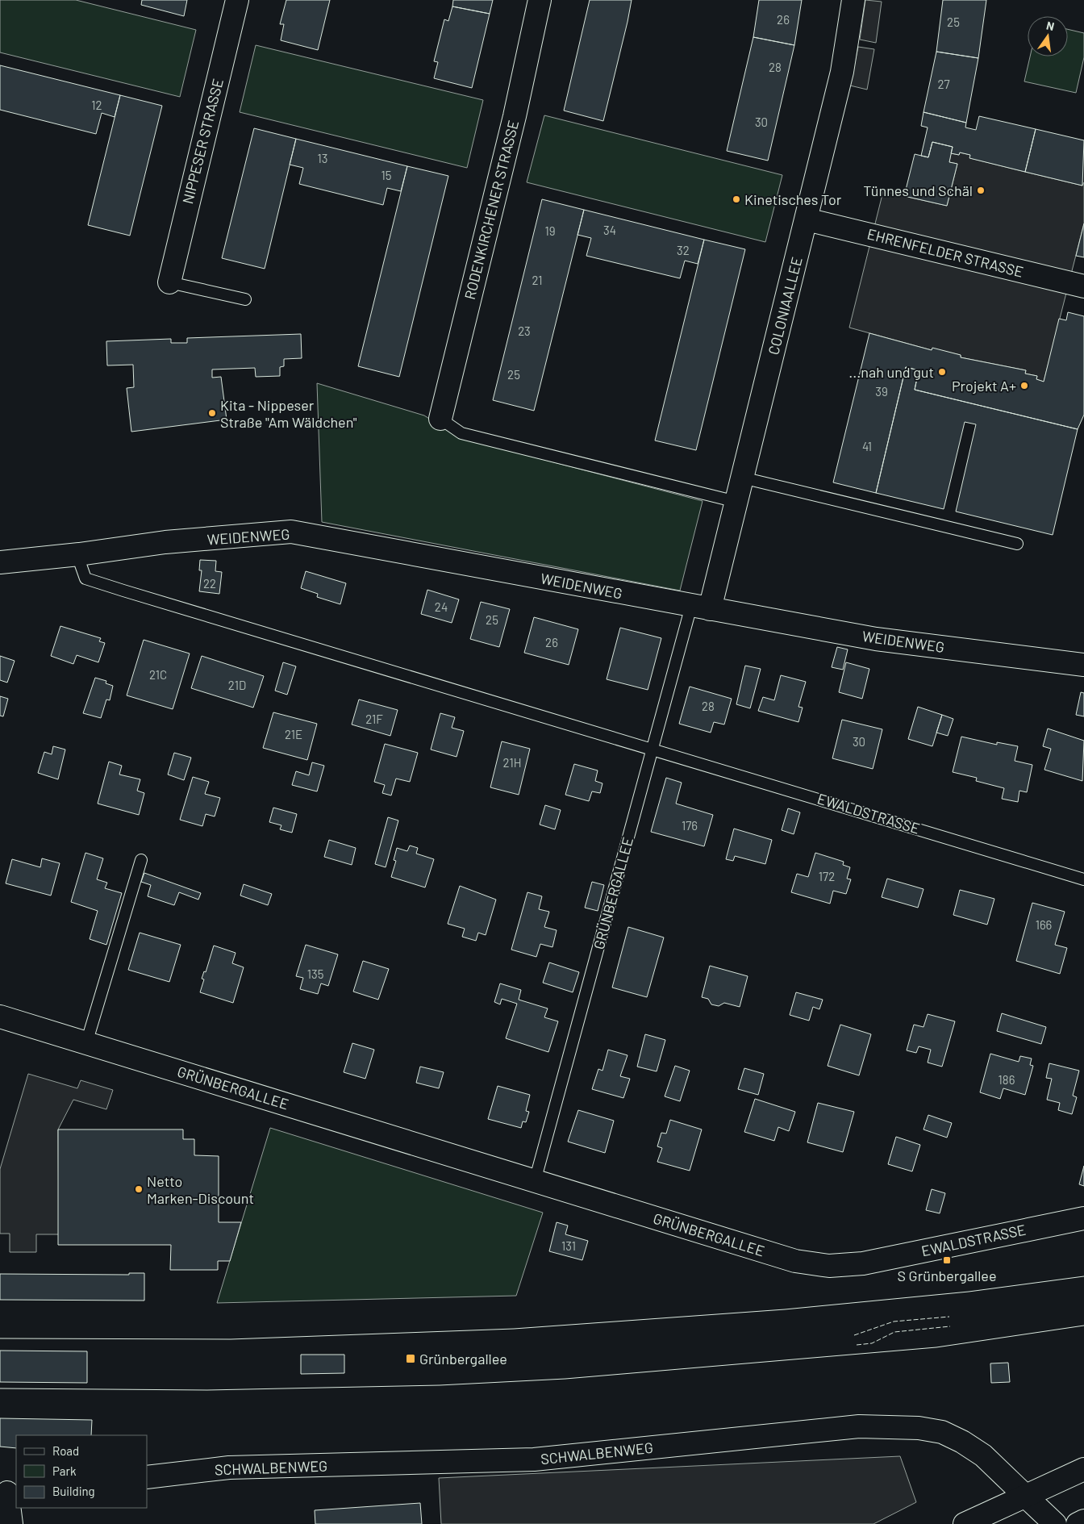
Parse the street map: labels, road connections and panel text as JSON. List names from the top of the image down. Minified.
{"streets":{"street":["NIPPESER STRASSE","RODENKIRCHENER STRASSE","EHRENFELDER STRASSE","COLONIAALLEE","WEIDENWEG","EWALDSTRASSE","GRÜNBERGALLEE","SCHWALBENWEG"]},"crossings":[["EHRENFELDER STRASSE","COLONIAALLEE"],["COLONIAALLEE","WEIDENWEG"],["COLONIAALLEE","GRÜNBERGALLEE"],["WEIDENWEG","GRÜNBERGALLEE"],["EWALDSTRASSE","GRÜNBERGALLEE"]],"places":{"other":["Tünnes und Schäl","Kinetisches Tor","...nah und gut","Projekt A+","Kita - Nippeser Straße \"Am Wäldchen\"","Netto Marken-Discount"],"transit":["S Grünbergallee","Grünbergallee"]},"house_numbers":["26","25","28","27","12","30","13","15","34","19","32","21","23","25","39","41","22","24","25","26","21C","21D","28","21F","21E","30","21H","176","172","166","135","186","131"],"legend":["Road","Park","Building"],"north":"top"}
